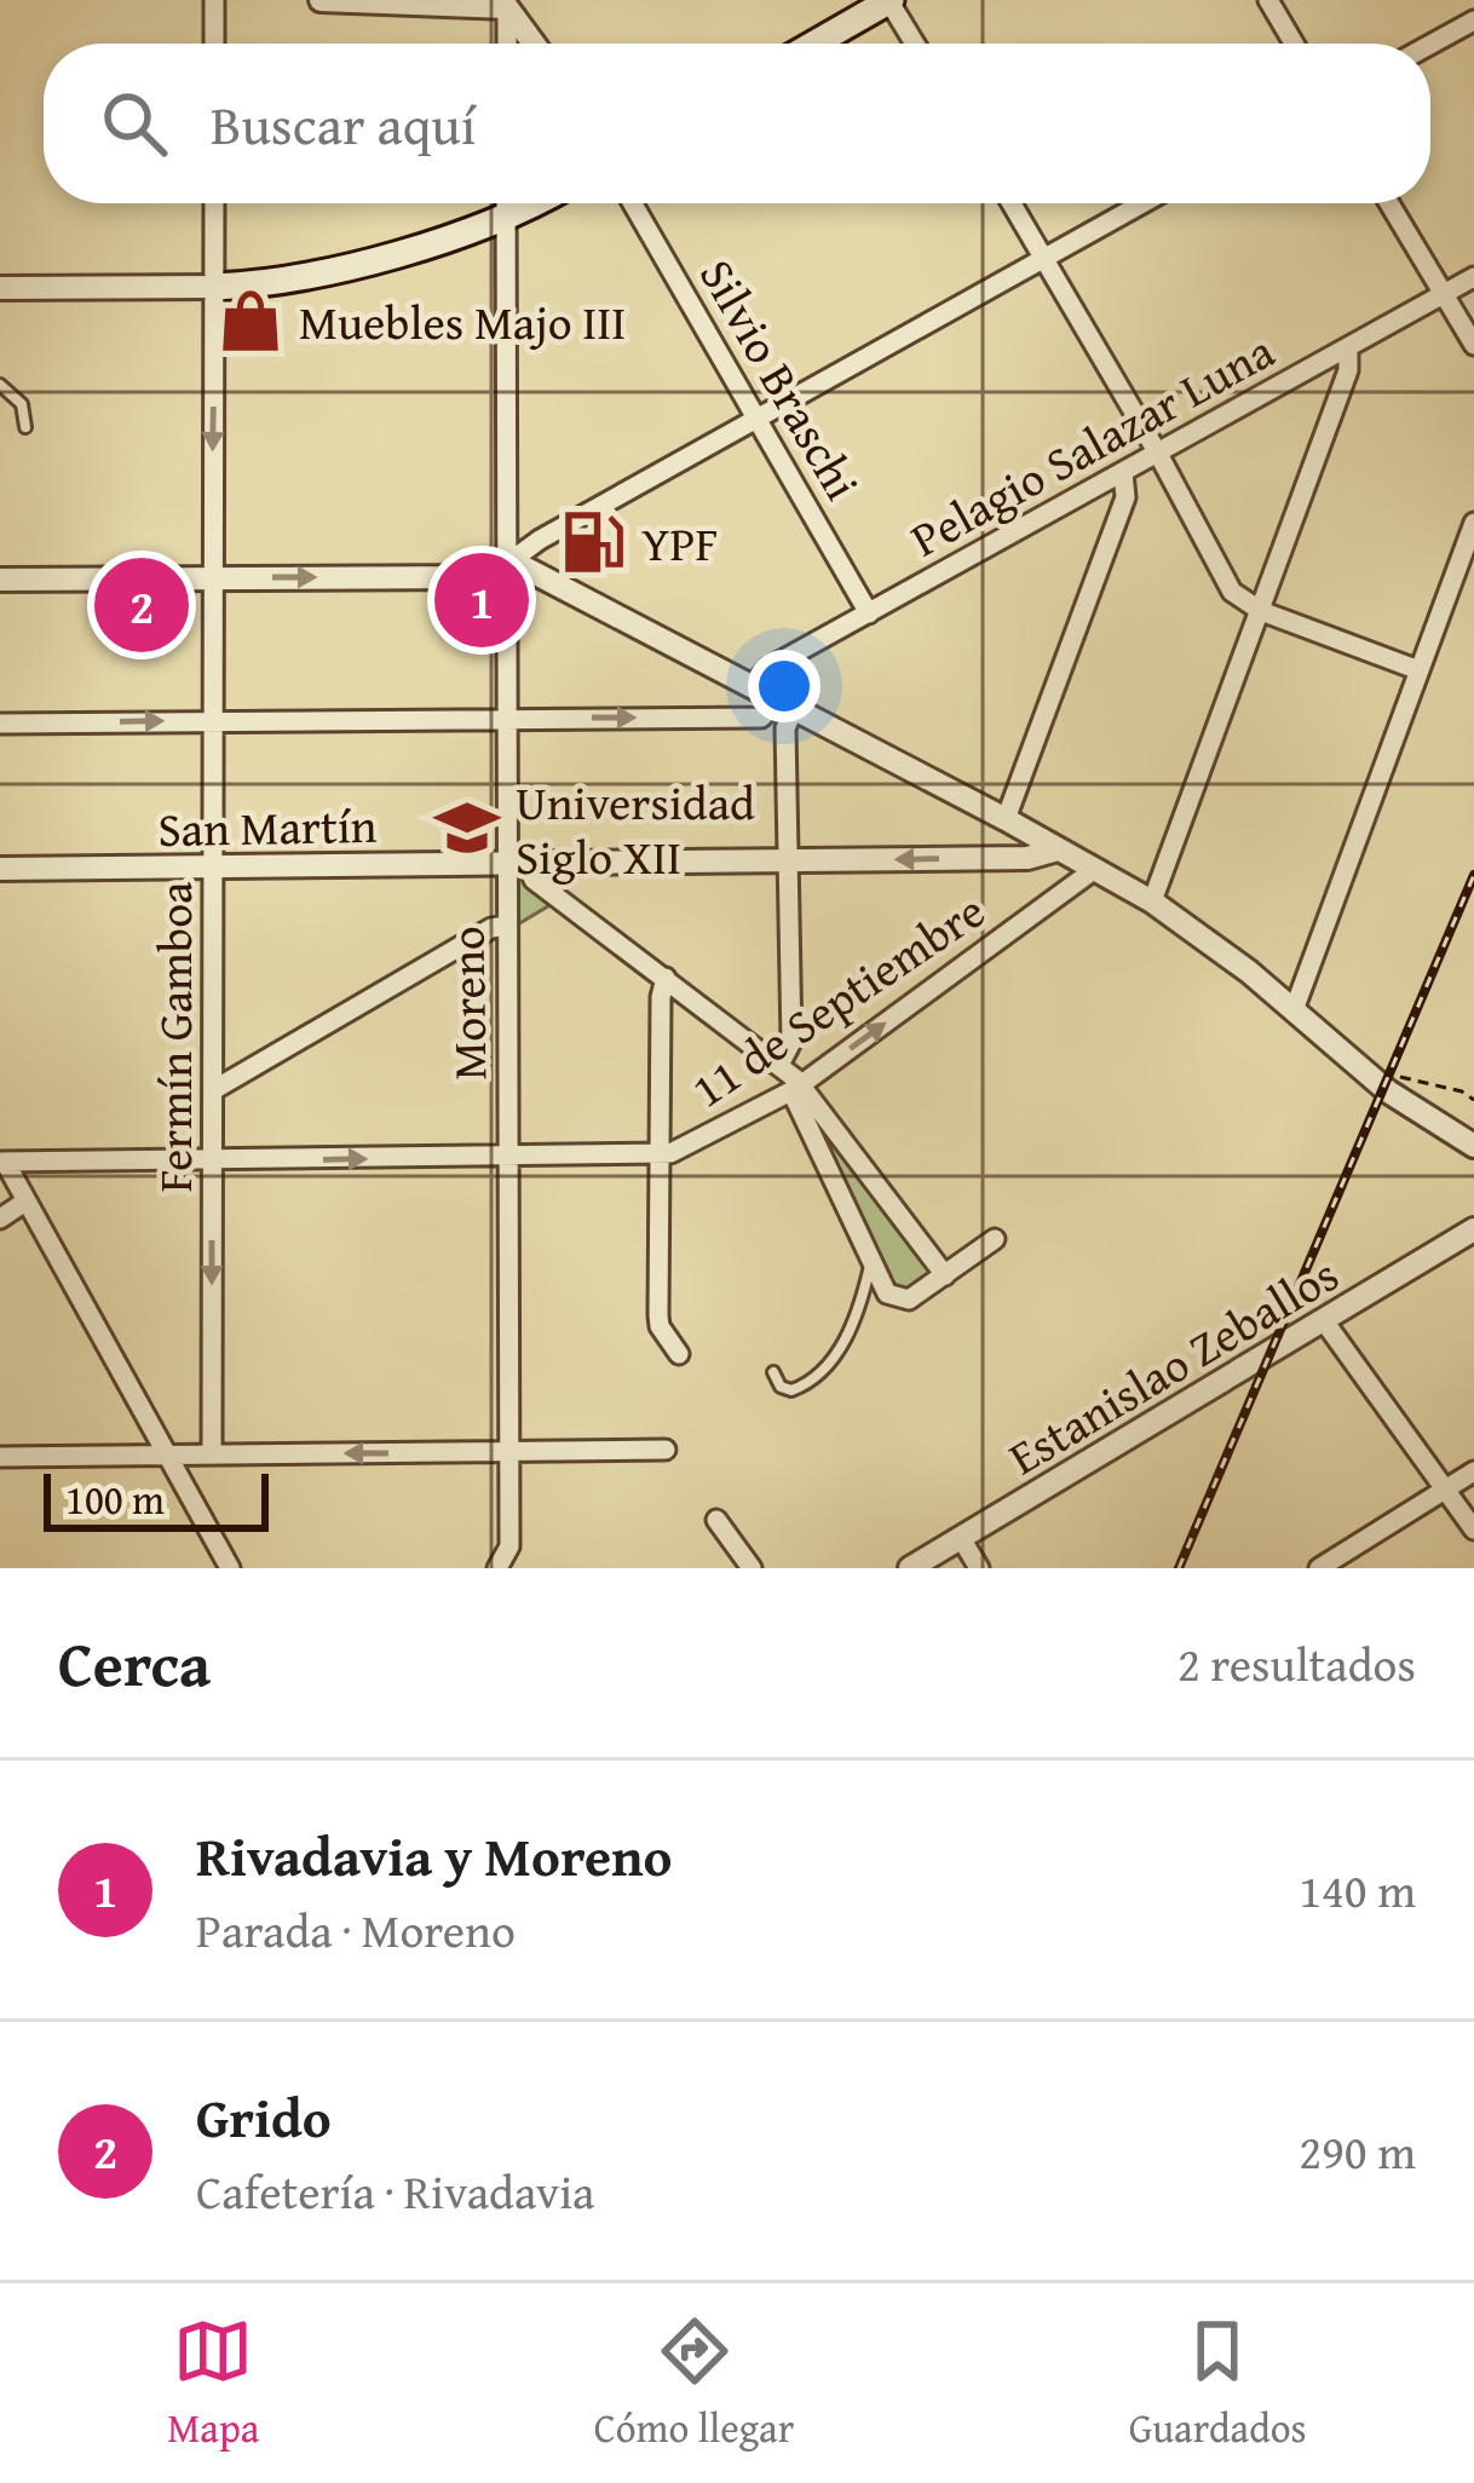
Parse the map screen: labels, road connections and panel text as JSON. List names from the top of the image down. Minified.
{"streets":{"street":["Silvio Braschi","Pelagio Salazar Luna","San Martín","11 de Septiembre","Moreno","Fermín Gamboa","Estanislao Zeballos"]},"crossings":[["Silvio Braschi","Pelagio Salazar Luna"],["San Martín","Moreno"],["San Martín","Fermín Gamboa"],["11 de Septiembre","Moreno"],["11 de Septiembre","Fermín Gamboa"]],"one_way":["11 de Septiembre","Fermín Gamboa"],"places":{"shop":["Muebles Majo III"],"fuel station":["YPF"],"school or university":["Universidad Siglo XII"]},"scale_bar":"100 m","page":{"search":"Buscar aquí","pins":["1","2"],"scale":"100 m","heading":["Cerca","2 resultados"],"list":[{"mark":"1","name":"Rivadavia y Moreno","note":"Parada · Moreno","value":"140 m"},{"mark":"2","name":"Grido","note":"Cafetería · Rivadavia","value":"290 m"}],"nav":["Mapa","Cómo llegar","Guardados"]}}
